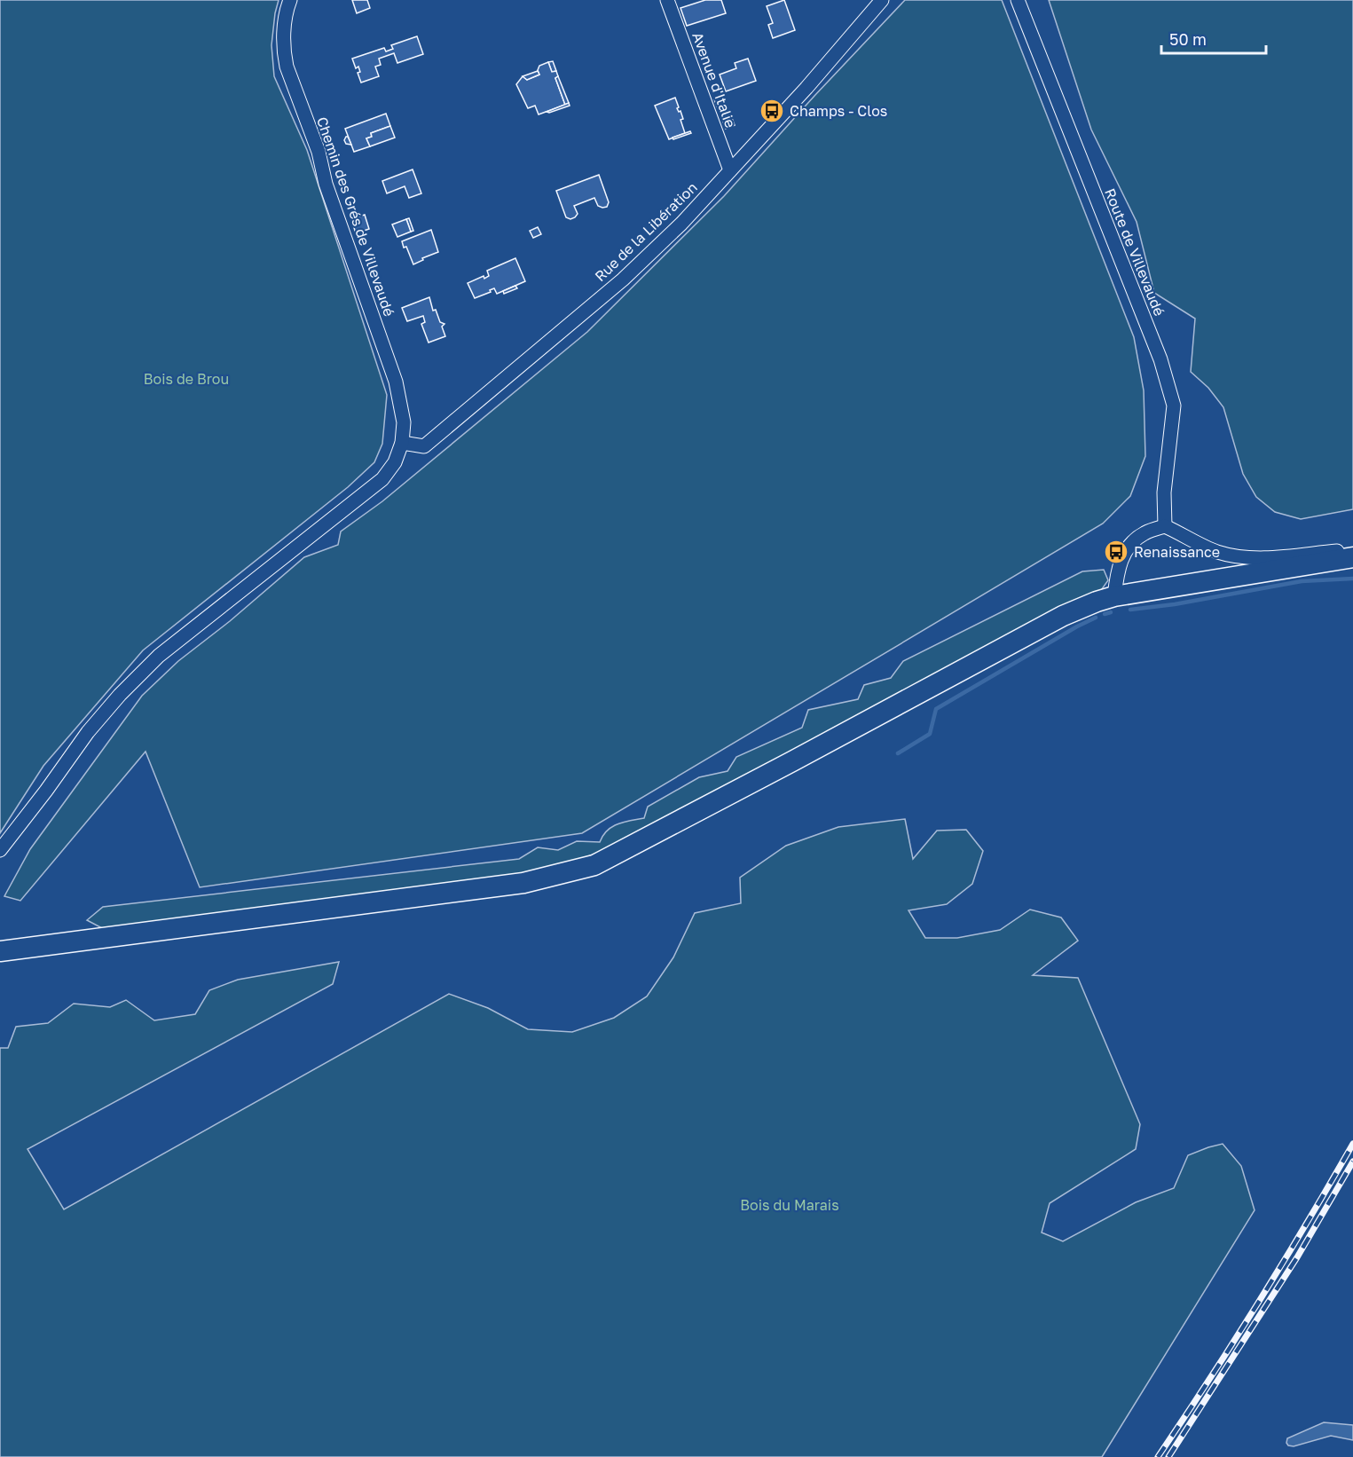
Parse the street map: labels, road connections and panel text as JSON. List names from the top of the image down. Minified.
{"streets":{"street":["Avenue d'Italie","Chemin des Grés de Villevaudé","Rue de la Libération","Route de Villevaudé"]},"crossings":[["Avenue d'Italie","Rue de la Libération"],["Chemin des Grés de Villevaudé","Rue de la Libération"]],"parks":["Bois de Brou","Bois du Marais"],"places":{"bus stop":["Champs - Clos","Renaissance"]},"scale_bar":"50 m"}
